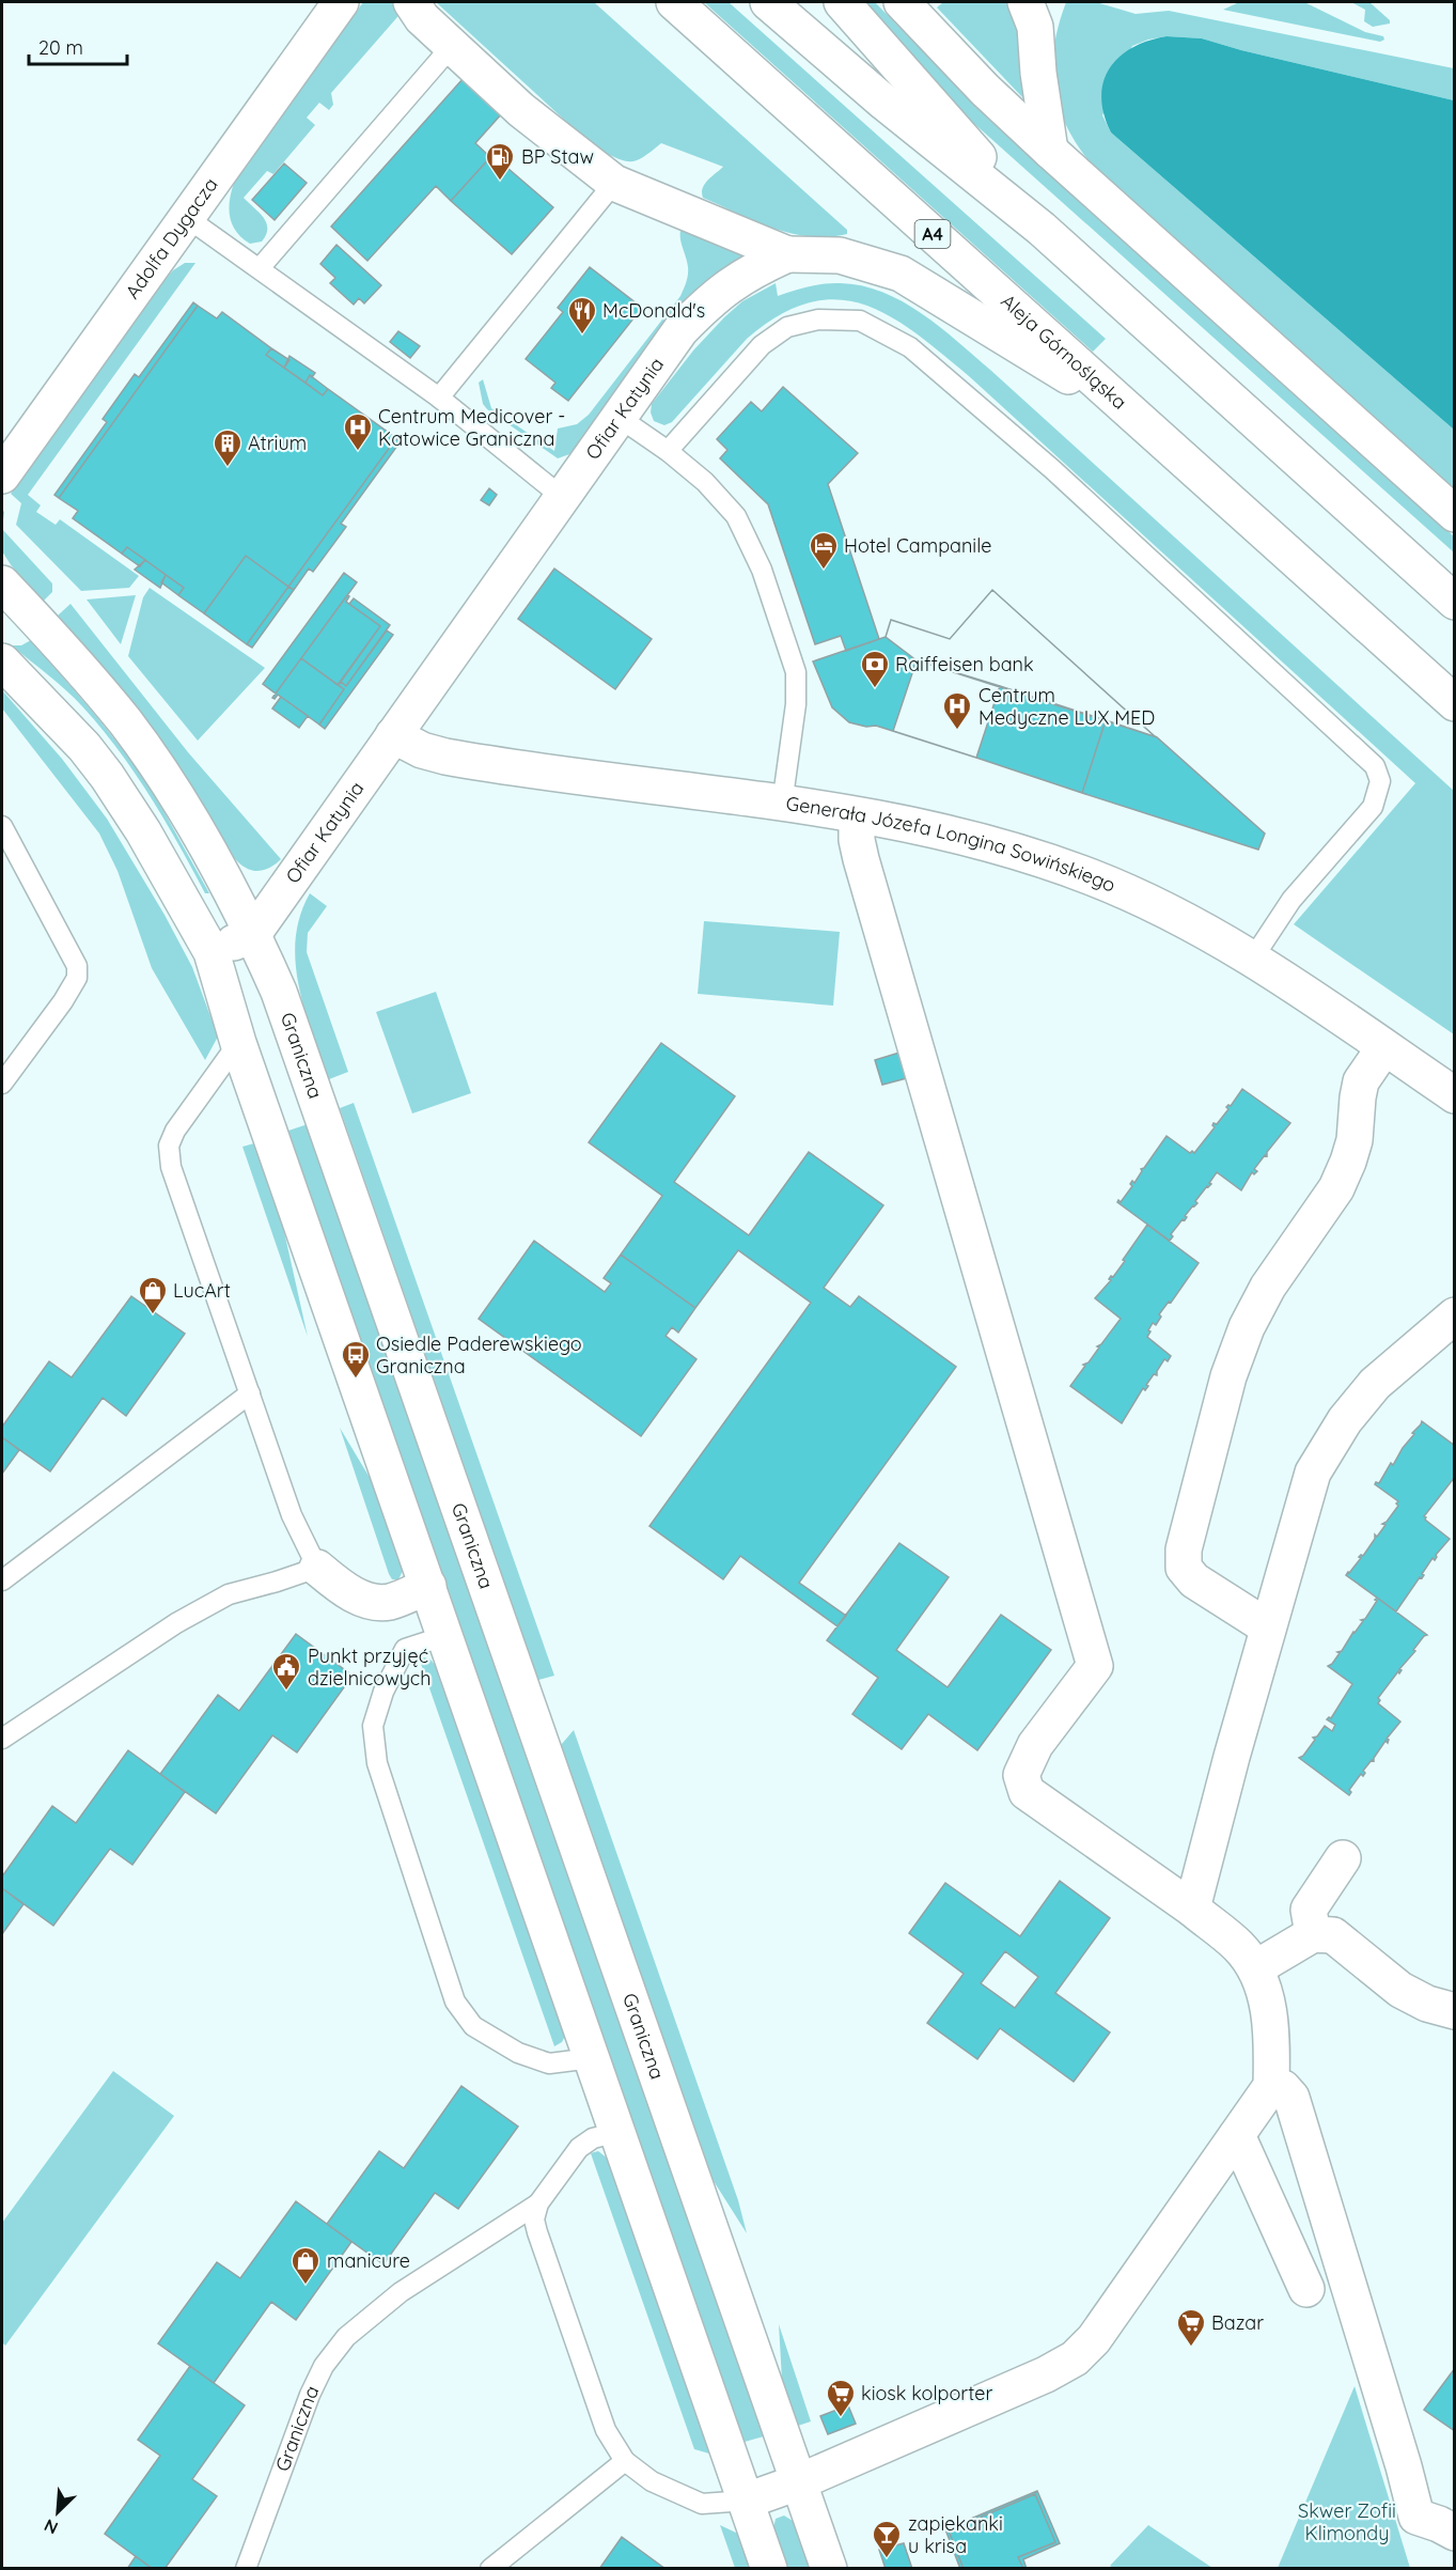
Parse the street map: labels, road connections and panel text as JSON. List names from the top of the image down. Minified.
{"streets":{"main road":["A4","Adolfa Dygacza","Aleja Górnośląska","Ofiar Katynia","Generała Józefa Longina Sowińskiego","Graniczna"]},"crossings":[["Ofiar Katynia","Generała Józefa Longina Sowińskiego"],["Ofiar Katynia","Graniczna"]],"parks":["Skwer Zofii Klimondy"],"places":{"fuel station":["BP Staw"],"restaurant":["McDonald's"],"hospital":["Centrum Medicover - Katowice Graniczna","Centrum Medyczne LUX MED"],"building":["Atrium"],"hotel":["Hotel Campanile"],"bank":["Raiffeisen bank"],"shop":["LucArt","manicure"],"bus stop":["Osiedle Paderewskiego Graniczna"],"public building":["Punkt przyjęć dzielnicowych"],"supermarket":["Bazar","kiosk kolporter"],"bar":["zapiekanki u krisa"]},"scale_bar":"20 m","north":"bottom left"}
